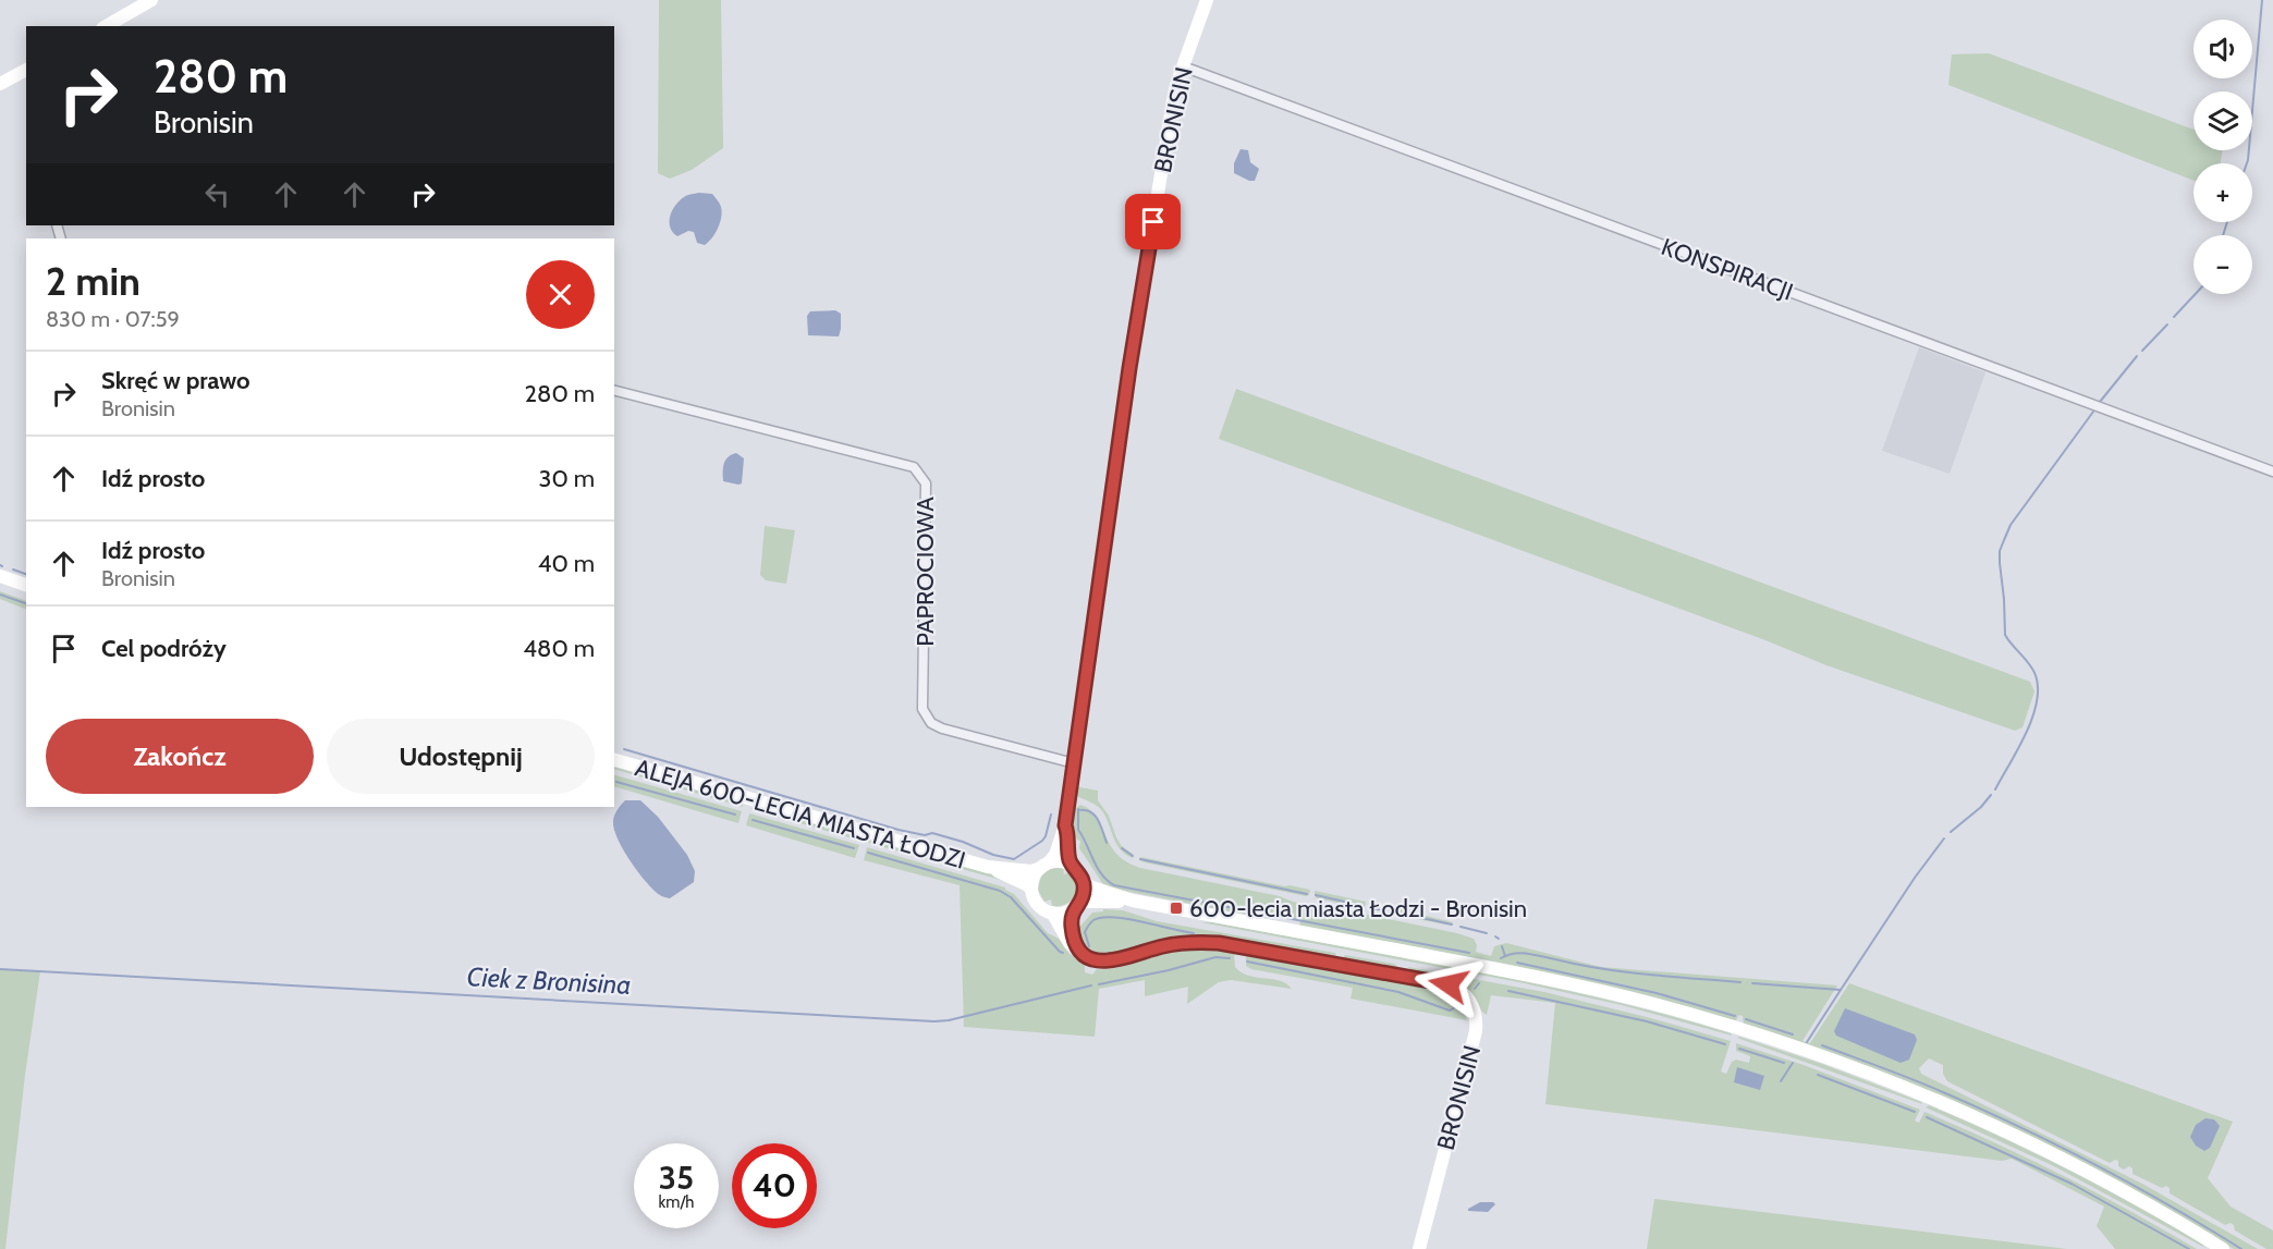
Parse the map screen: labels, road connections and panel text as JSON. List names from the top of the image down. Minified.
{"streets":{"main road":["BRONISIN","ALEJA 600-LECIA MIASTA ŁODZI"],"street":["KONSPIRACJI","PAPROCIOWA"]},"crossings":[["BRONISIN","KONSPIRACJI"],["BRONISIN","PAPROCIOWA"],["BRONISIN","ALEJA 600-LECIA MIASTA ŁODZI"]],"water":["Ciek z Bronisina"],"places":{"transit":["600-lecia miasta Łodzi - Bronisin"]},"page":{"map_buttons":["+","−"],"turn":["280 m","Bronisin"],"heading":["2 min","830 m · 07:59"],"list":[{"name":"Skręć w prawo","note":"Bronisin","value":"280 m"},{"name":"Idź prosto","value":"30 m"},{"name":"Idź prosto","note":"Bronisin","value":"40 m"},{"name":"Cel podróży","value":"480 m"}],"buttons":["Zakończ","Udostępnij"],"speed":"35 km/h","limit":"40"}}
